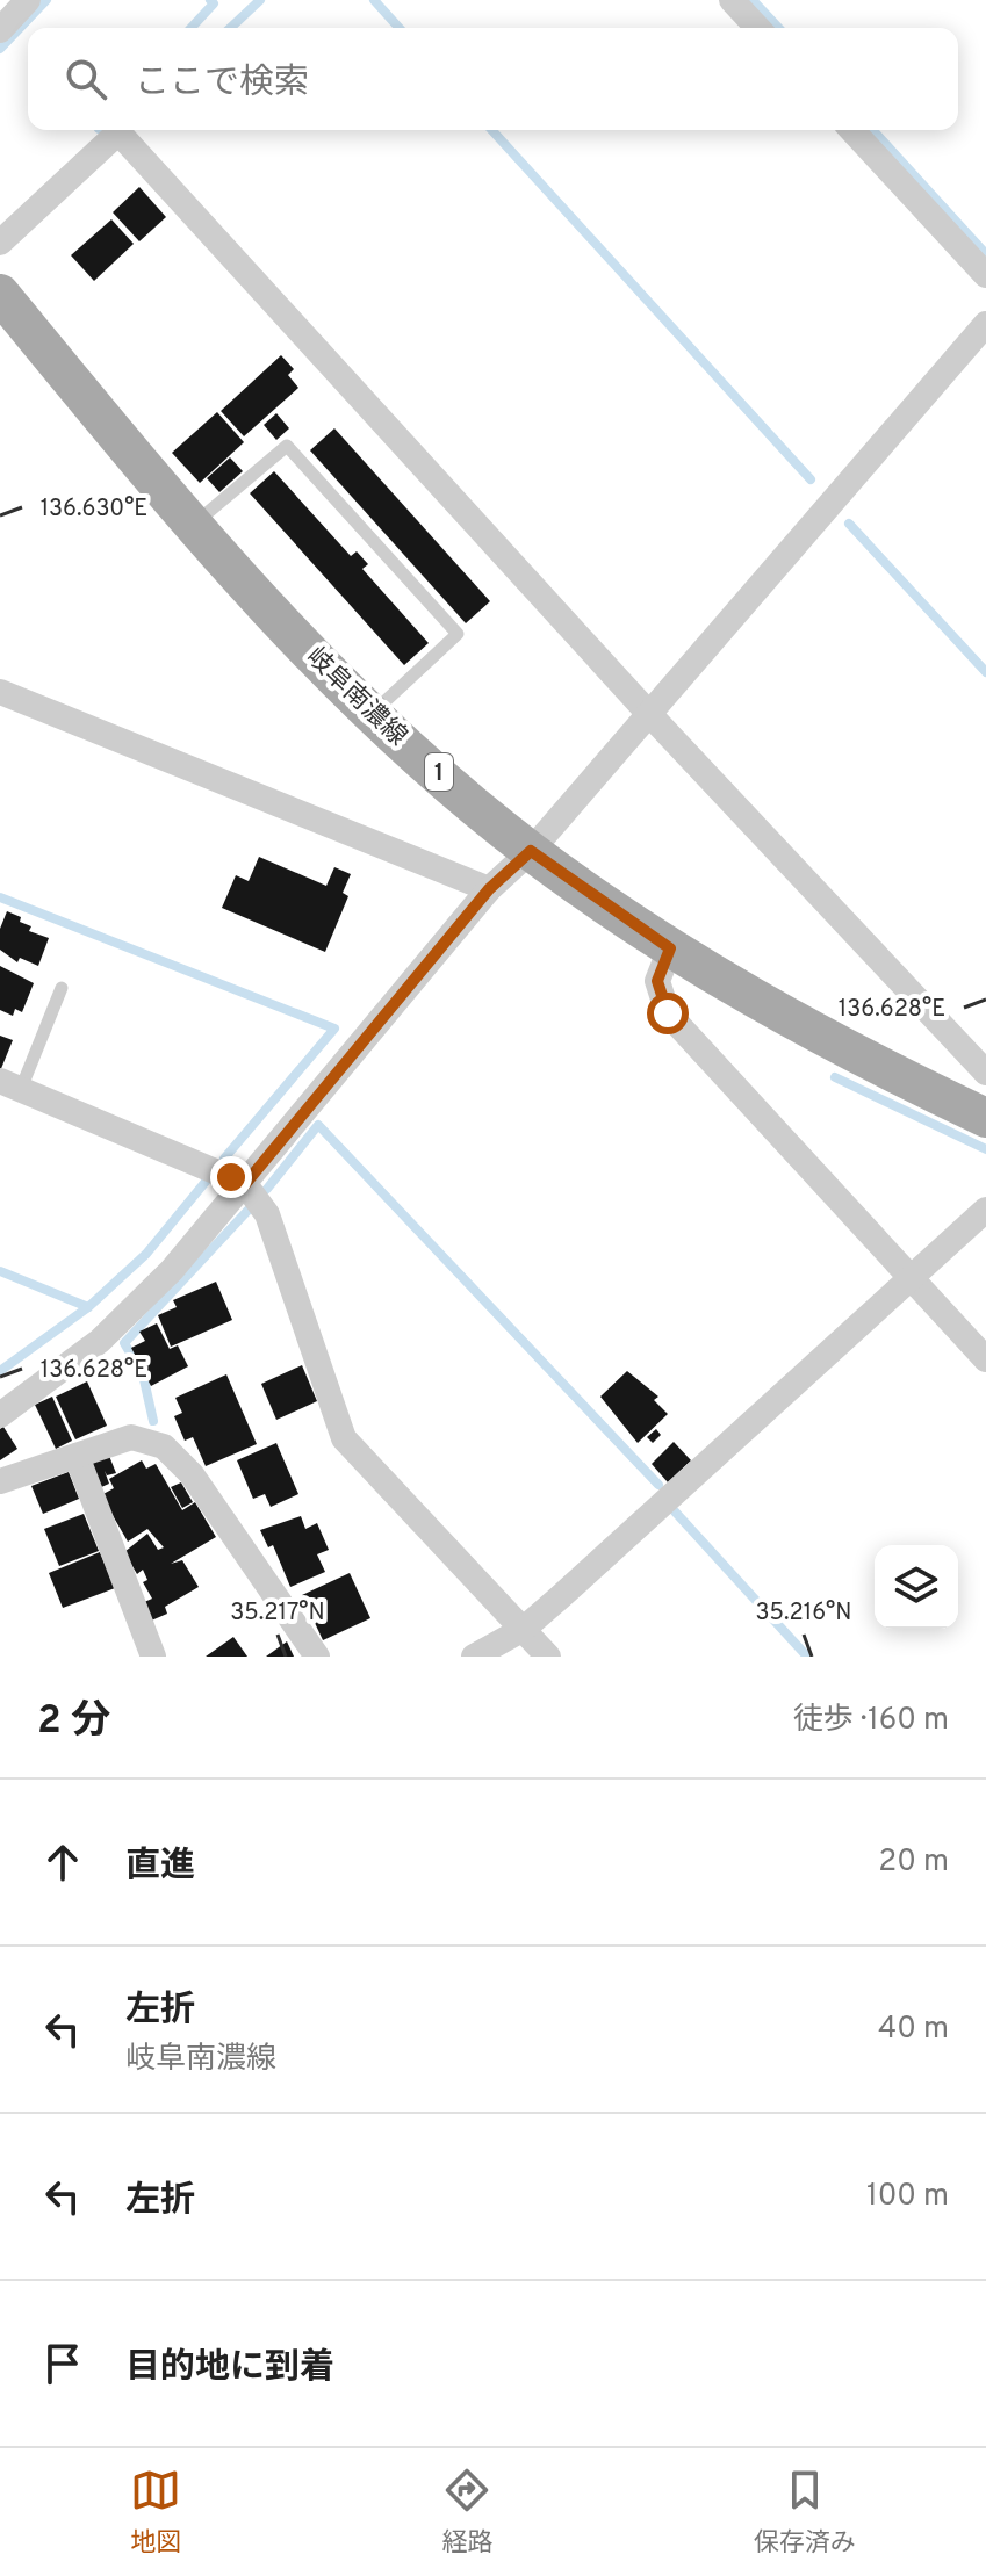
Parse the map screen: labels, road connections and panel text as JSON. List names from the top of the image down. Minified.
{"streets":{"main road":["岐阜南濃線","1"]},"page":{"search":"ここで検索","heading":["2 分","徒歩 · 160 m"],"list":[["直進","20 m"],["左折","岐阜南濃線","40 m"],["左折","100 m"],"目的地に到着"],"nav":["地図","経路","保存済み"]},"coordinates":["136.630°E","136.628°E","35.217°N","35.216°N"]}
